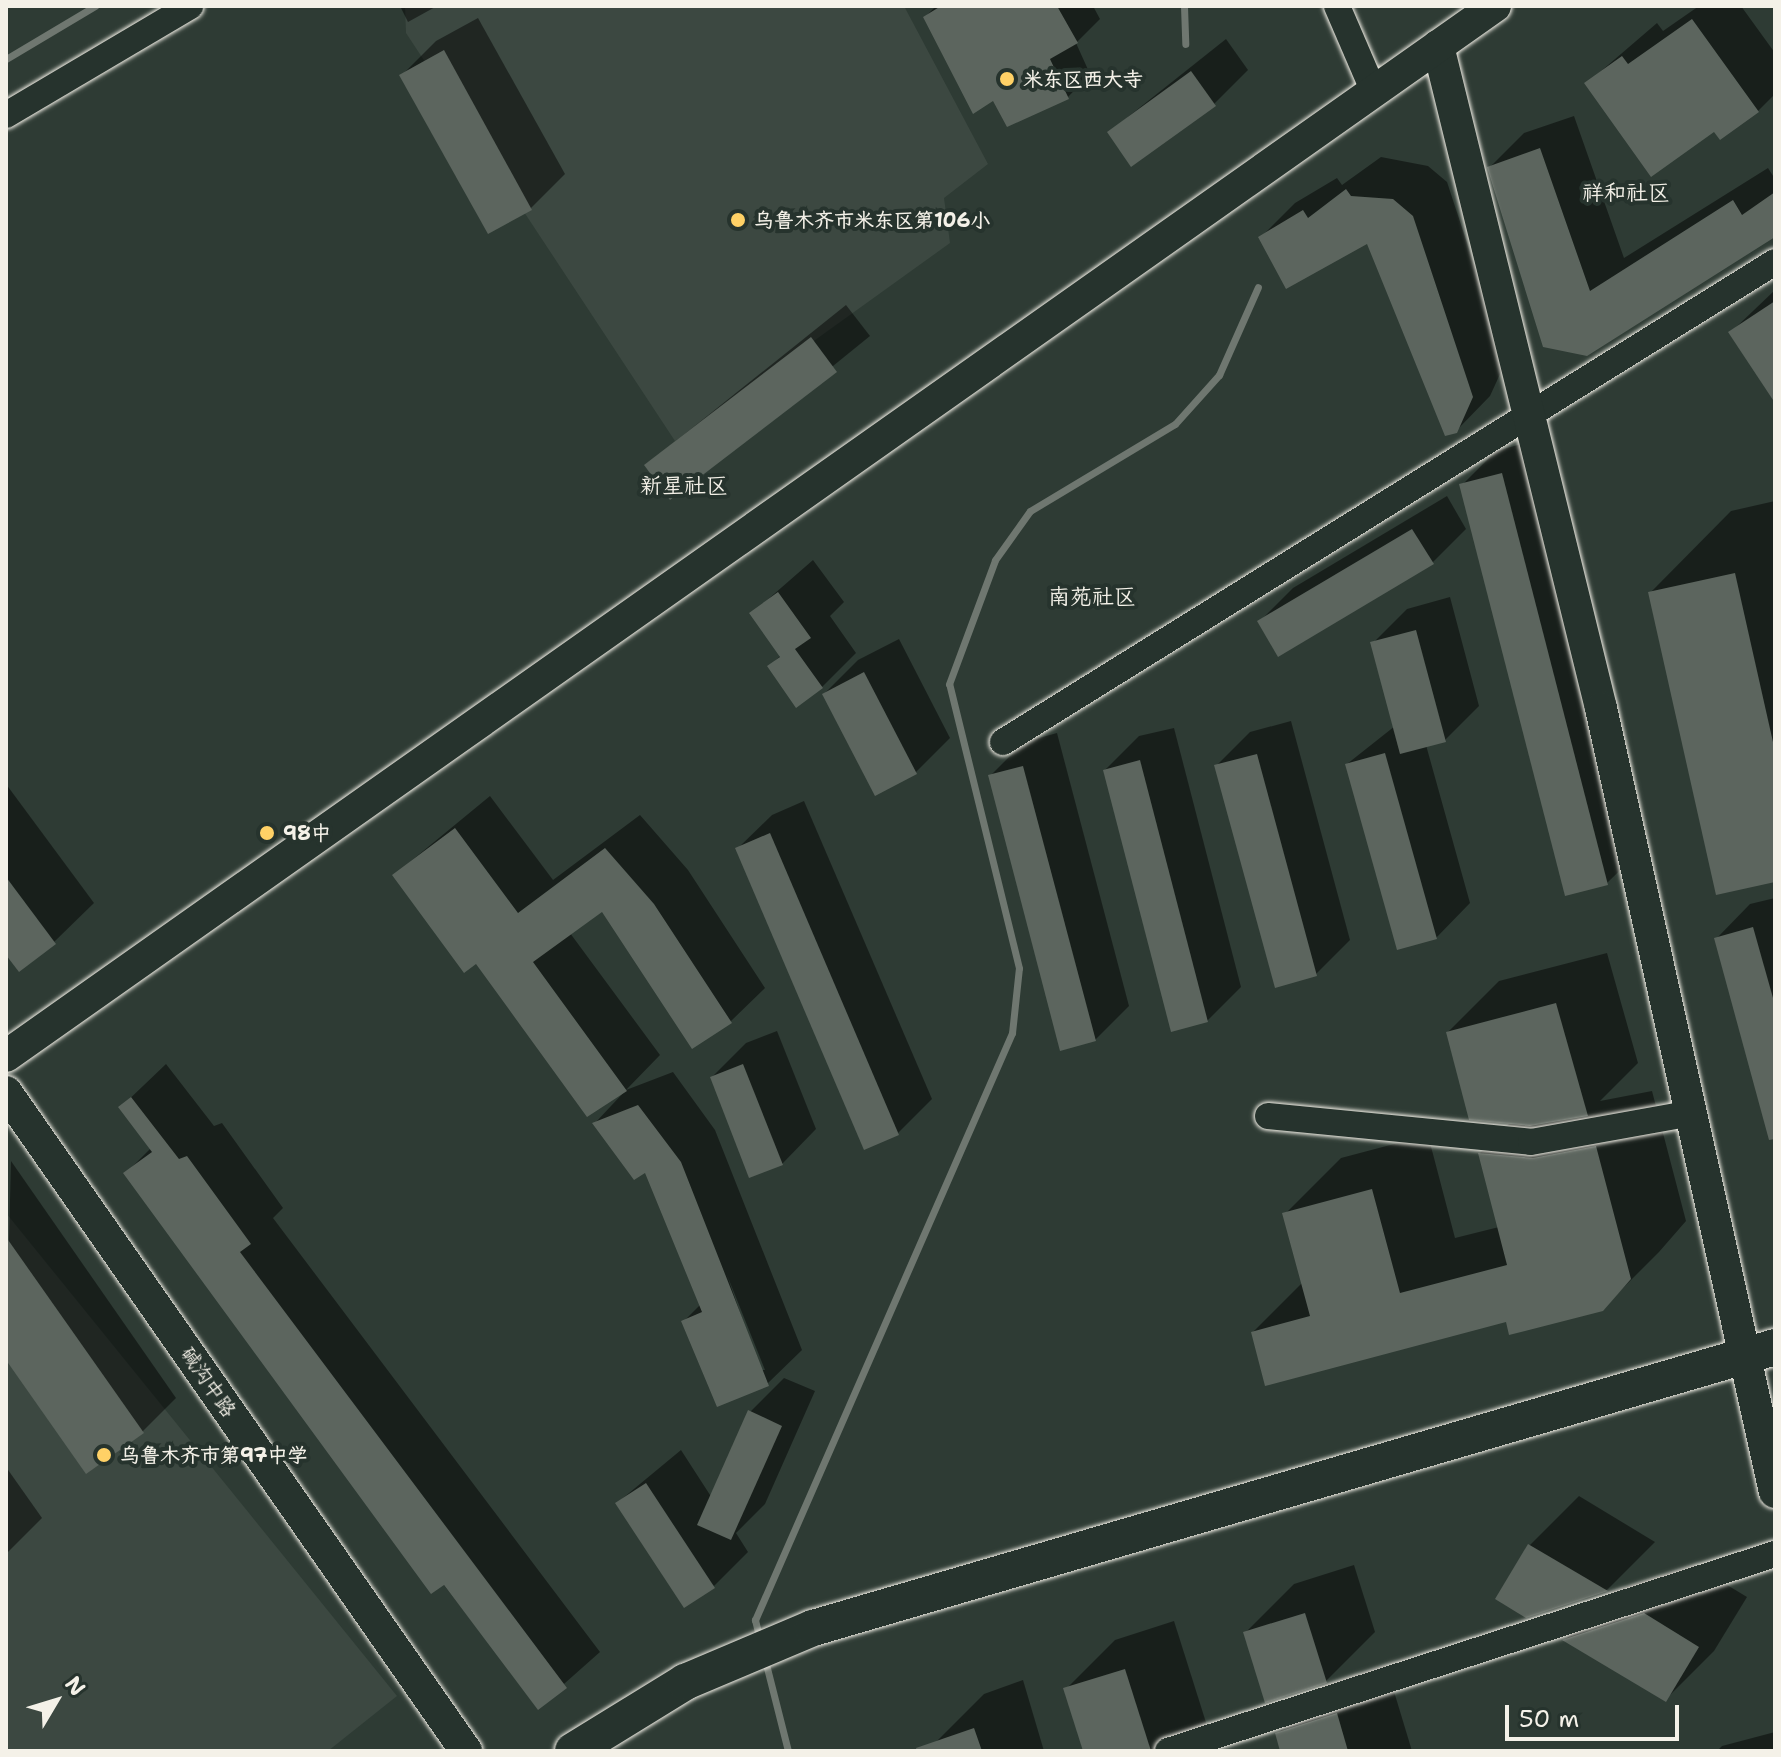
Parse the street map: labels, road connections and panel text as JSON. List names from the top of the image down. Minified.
{"streets":{"street":["碱沟中路"]},"districts":["祥和社区","新星社区","南苑社区"],"places":["米东区西大寺","乌鲁木齐市米东区第106小","98中","乌鲁木齐市第97中学"],"scale_bar":"50 m","north":"top right"}
